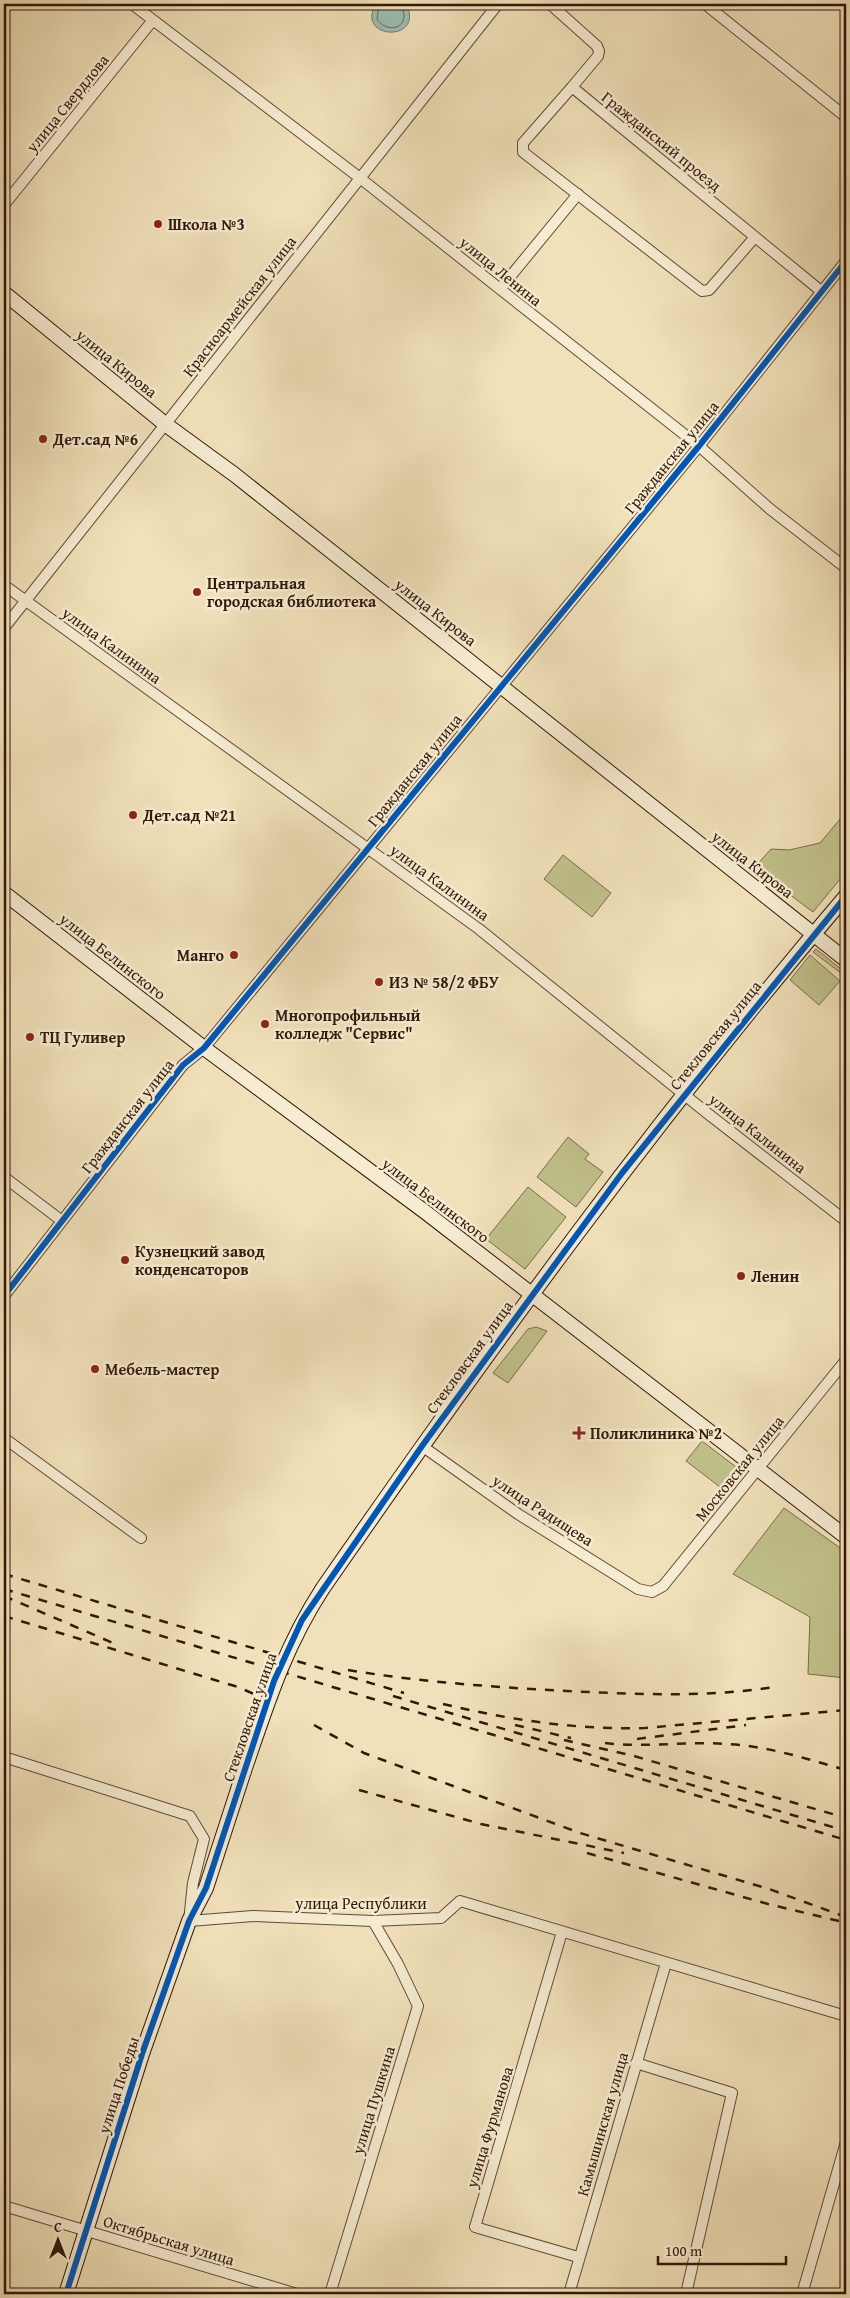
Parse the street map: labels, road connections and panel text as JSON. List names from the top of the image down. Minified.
{"streets":{"street":["улица Свердлова","Гражданский проезд","улица Ленина","Красноармейская улица","улица Кирова","Гражданская улица","улица Калинина","улица Белинского","Стекловская улица","Московская улица","улица Радищева","улица Республики","улица Победы","улица Пушкина","Камышинская улица","улица Фурманова","Октябрьская улица"]},"crossings":[["улица Свердлова","улица Ленина"],["Гражданский проезд","Гражданская улица"],["улица Ленина","Красноармейская улица"],["улица Ленина","Гражданская улица"],["Красноармейская улица","улица Кирова"],["Красноармейская улица","улица Калинина"],["улица Кирова","Гражданская улица"],["улица Кирова","Стекловская улица"],["Гражданская улица","улица Калинина"],["Гражданская улица","улица Белинского"],["улица Калинина","Стекловская улица"],["улица Белинского","Стекловская улица"],["улица Белинского","Московская улица"],["Стекловская улица","улица Радищева"],["Стекловская улица","улица Победы"],["Московская улица","улица Радищева"],["улица Республики","улица Победы"],["улица Республики","улица Пушкина"],["улица Республики","Камышинская улица"],["улица Республики","улица Фурманова"],["улица Победы","Октябрьская улица"],["Камышинская улица","улица Фурманова"]],"places":{"other":["Школа №3","Дет.сад №6","Центральная городская библиотека","Дет.сад №21","Манго","ИЗ № 58/2 ФБУ","Многопрофильный колледж \"Сервис\"","ТЦ Гуливер","Кузнецкий завод конденсаторов","Ленин","Мебель-мастер"],"health":["Поликлиника №2"]},"scale_bar":"100 m","north":"top"}
